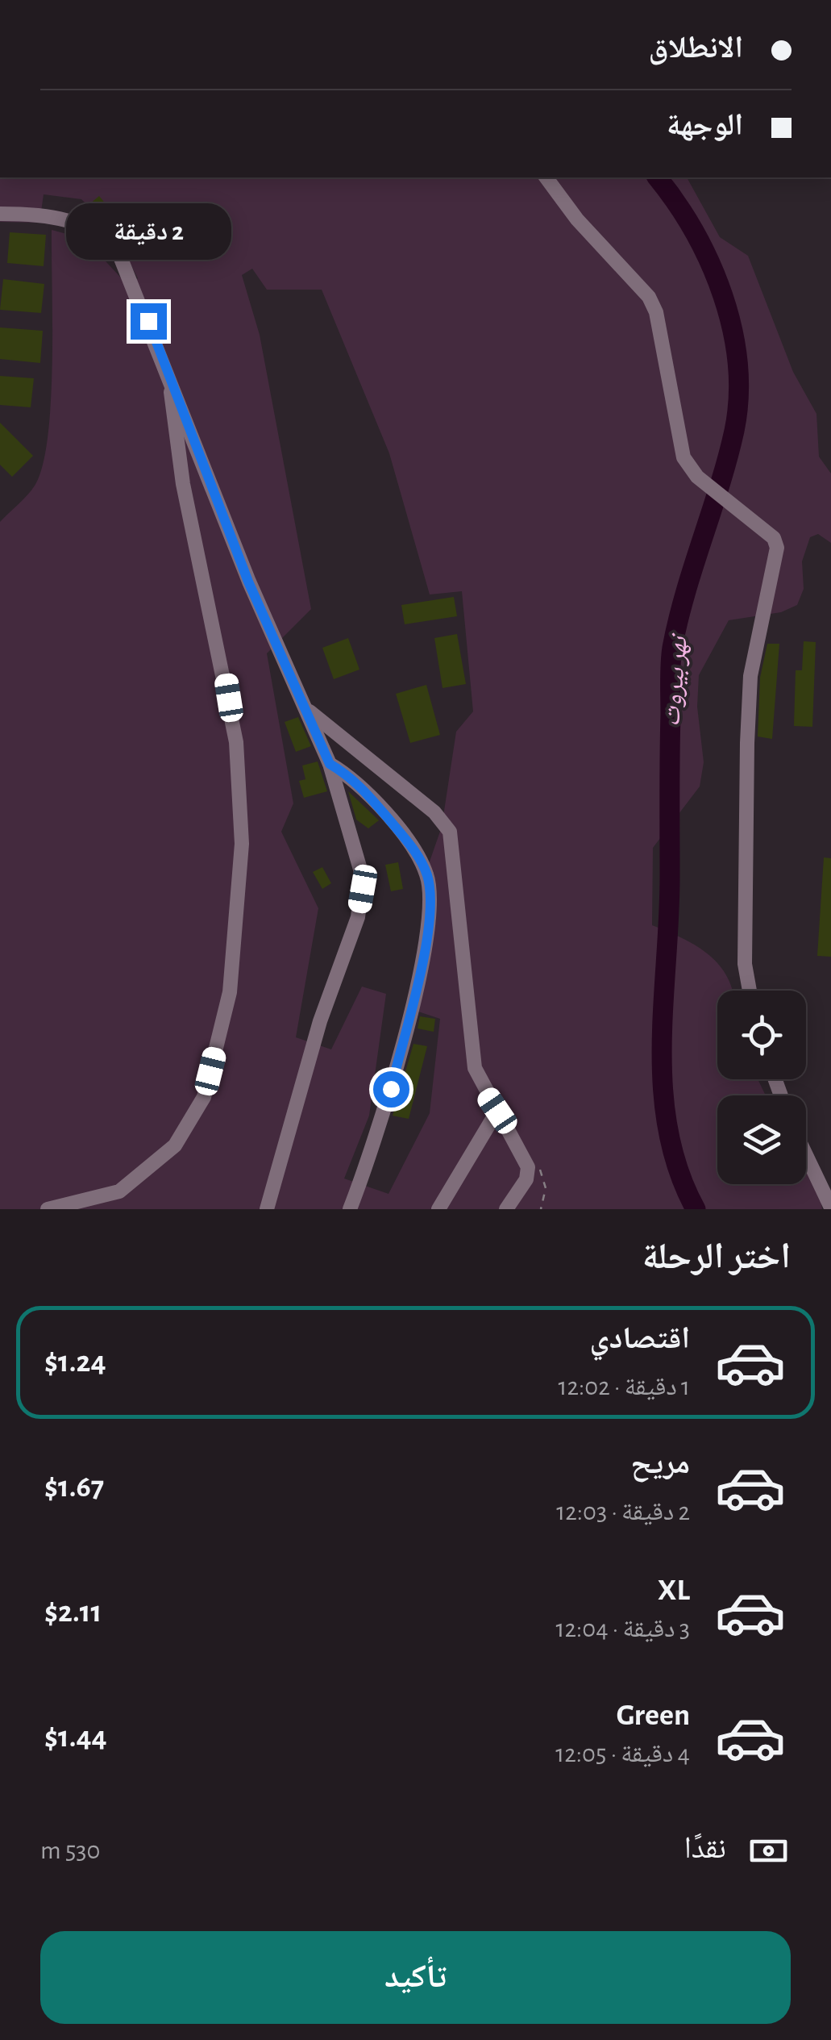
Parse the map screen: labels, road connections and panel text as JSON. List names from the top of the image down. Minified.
{"water":["نهر بيروت"],"page":{"banner":["الانطلاق","الوجهة"],"bubble":"2 دقيقة","heading":"اختر الرحلة","list":[{"name":"اقتصادي","note":"1 دقيقة · 12:02","value":"$1.24"},{"name":"مريح","note":"2 دقيقة · 12:03","value":"$1.67"},{"name":"XL","note":"3 دقيقة · 12:04","value":"$2.11"},{"name":"Green","note":"4 دقيقة · 12:05","value":"$1.44"}],"pay":["نقدًا","530 m"],"buttons":"تأكيد"}}
